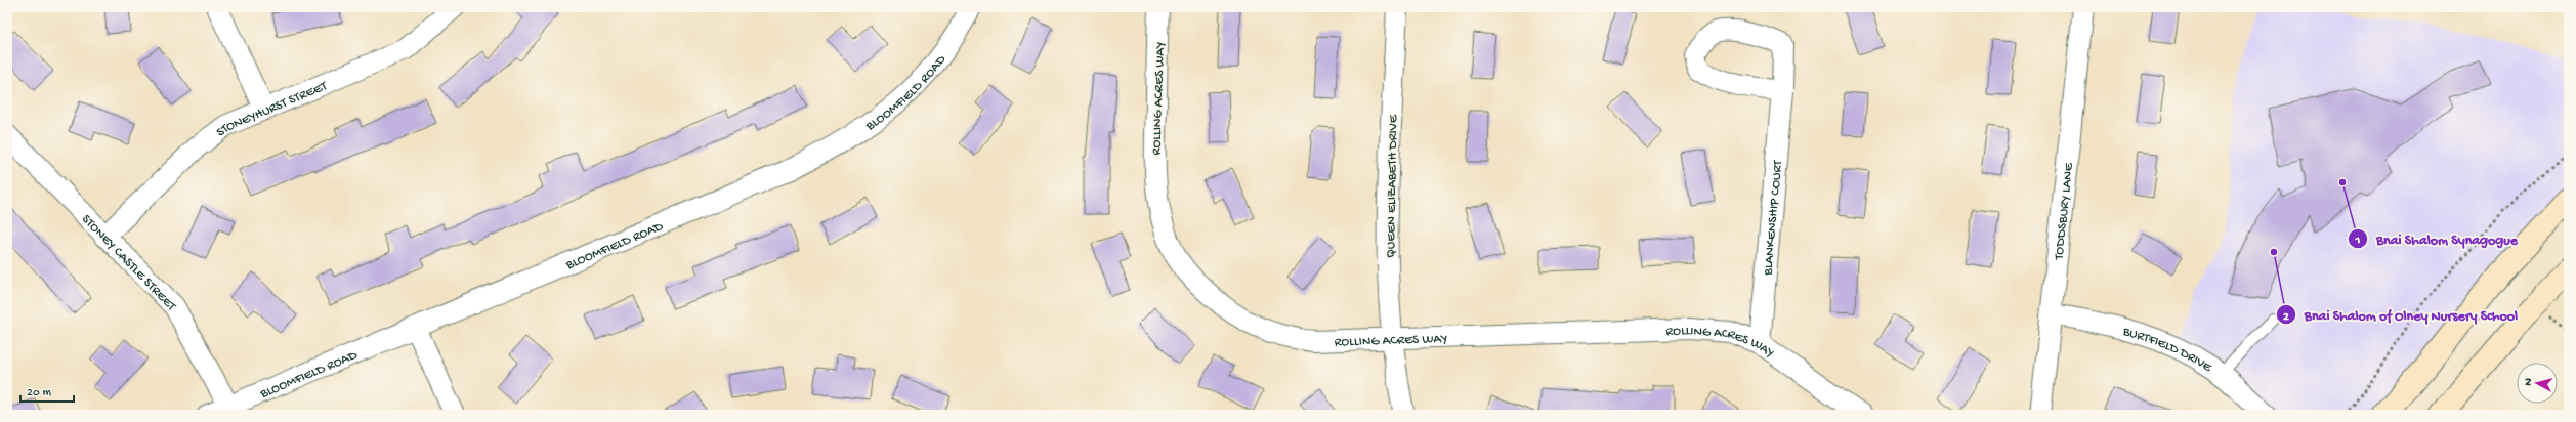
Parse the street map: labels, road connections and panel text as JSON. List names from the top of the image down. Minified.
{"streets":{"street":["BLOOMFIELD ROAD","ROLLING ACRES WAY","STONEYHURST STREET","QUEEN ELIZABETH DRIVE","TODDSBURY LANE","BLANKENSHIP COURT","STONEY CASTLE STREET","BURTFIELD DRIVE"]},"crossings":[["BLOOMFIELD ROAD","STONEY CASTLE STREET"],["ROLLING ACRES WAY","QUEEN ELIZABETH DRIVE"],["ROLLING ACRES WAY","BLANKENSHIP COURT"],["STONEYHURST STREET","STONEY CASTLE STREET"],["TODDSBURY LANE","BURTFIELD DRIVE"]],"places":["Bnai Shalom Synagogue","Bnai Shalom of Olney Nursery School"],"scale_bar":"20 m","north":"left"}
